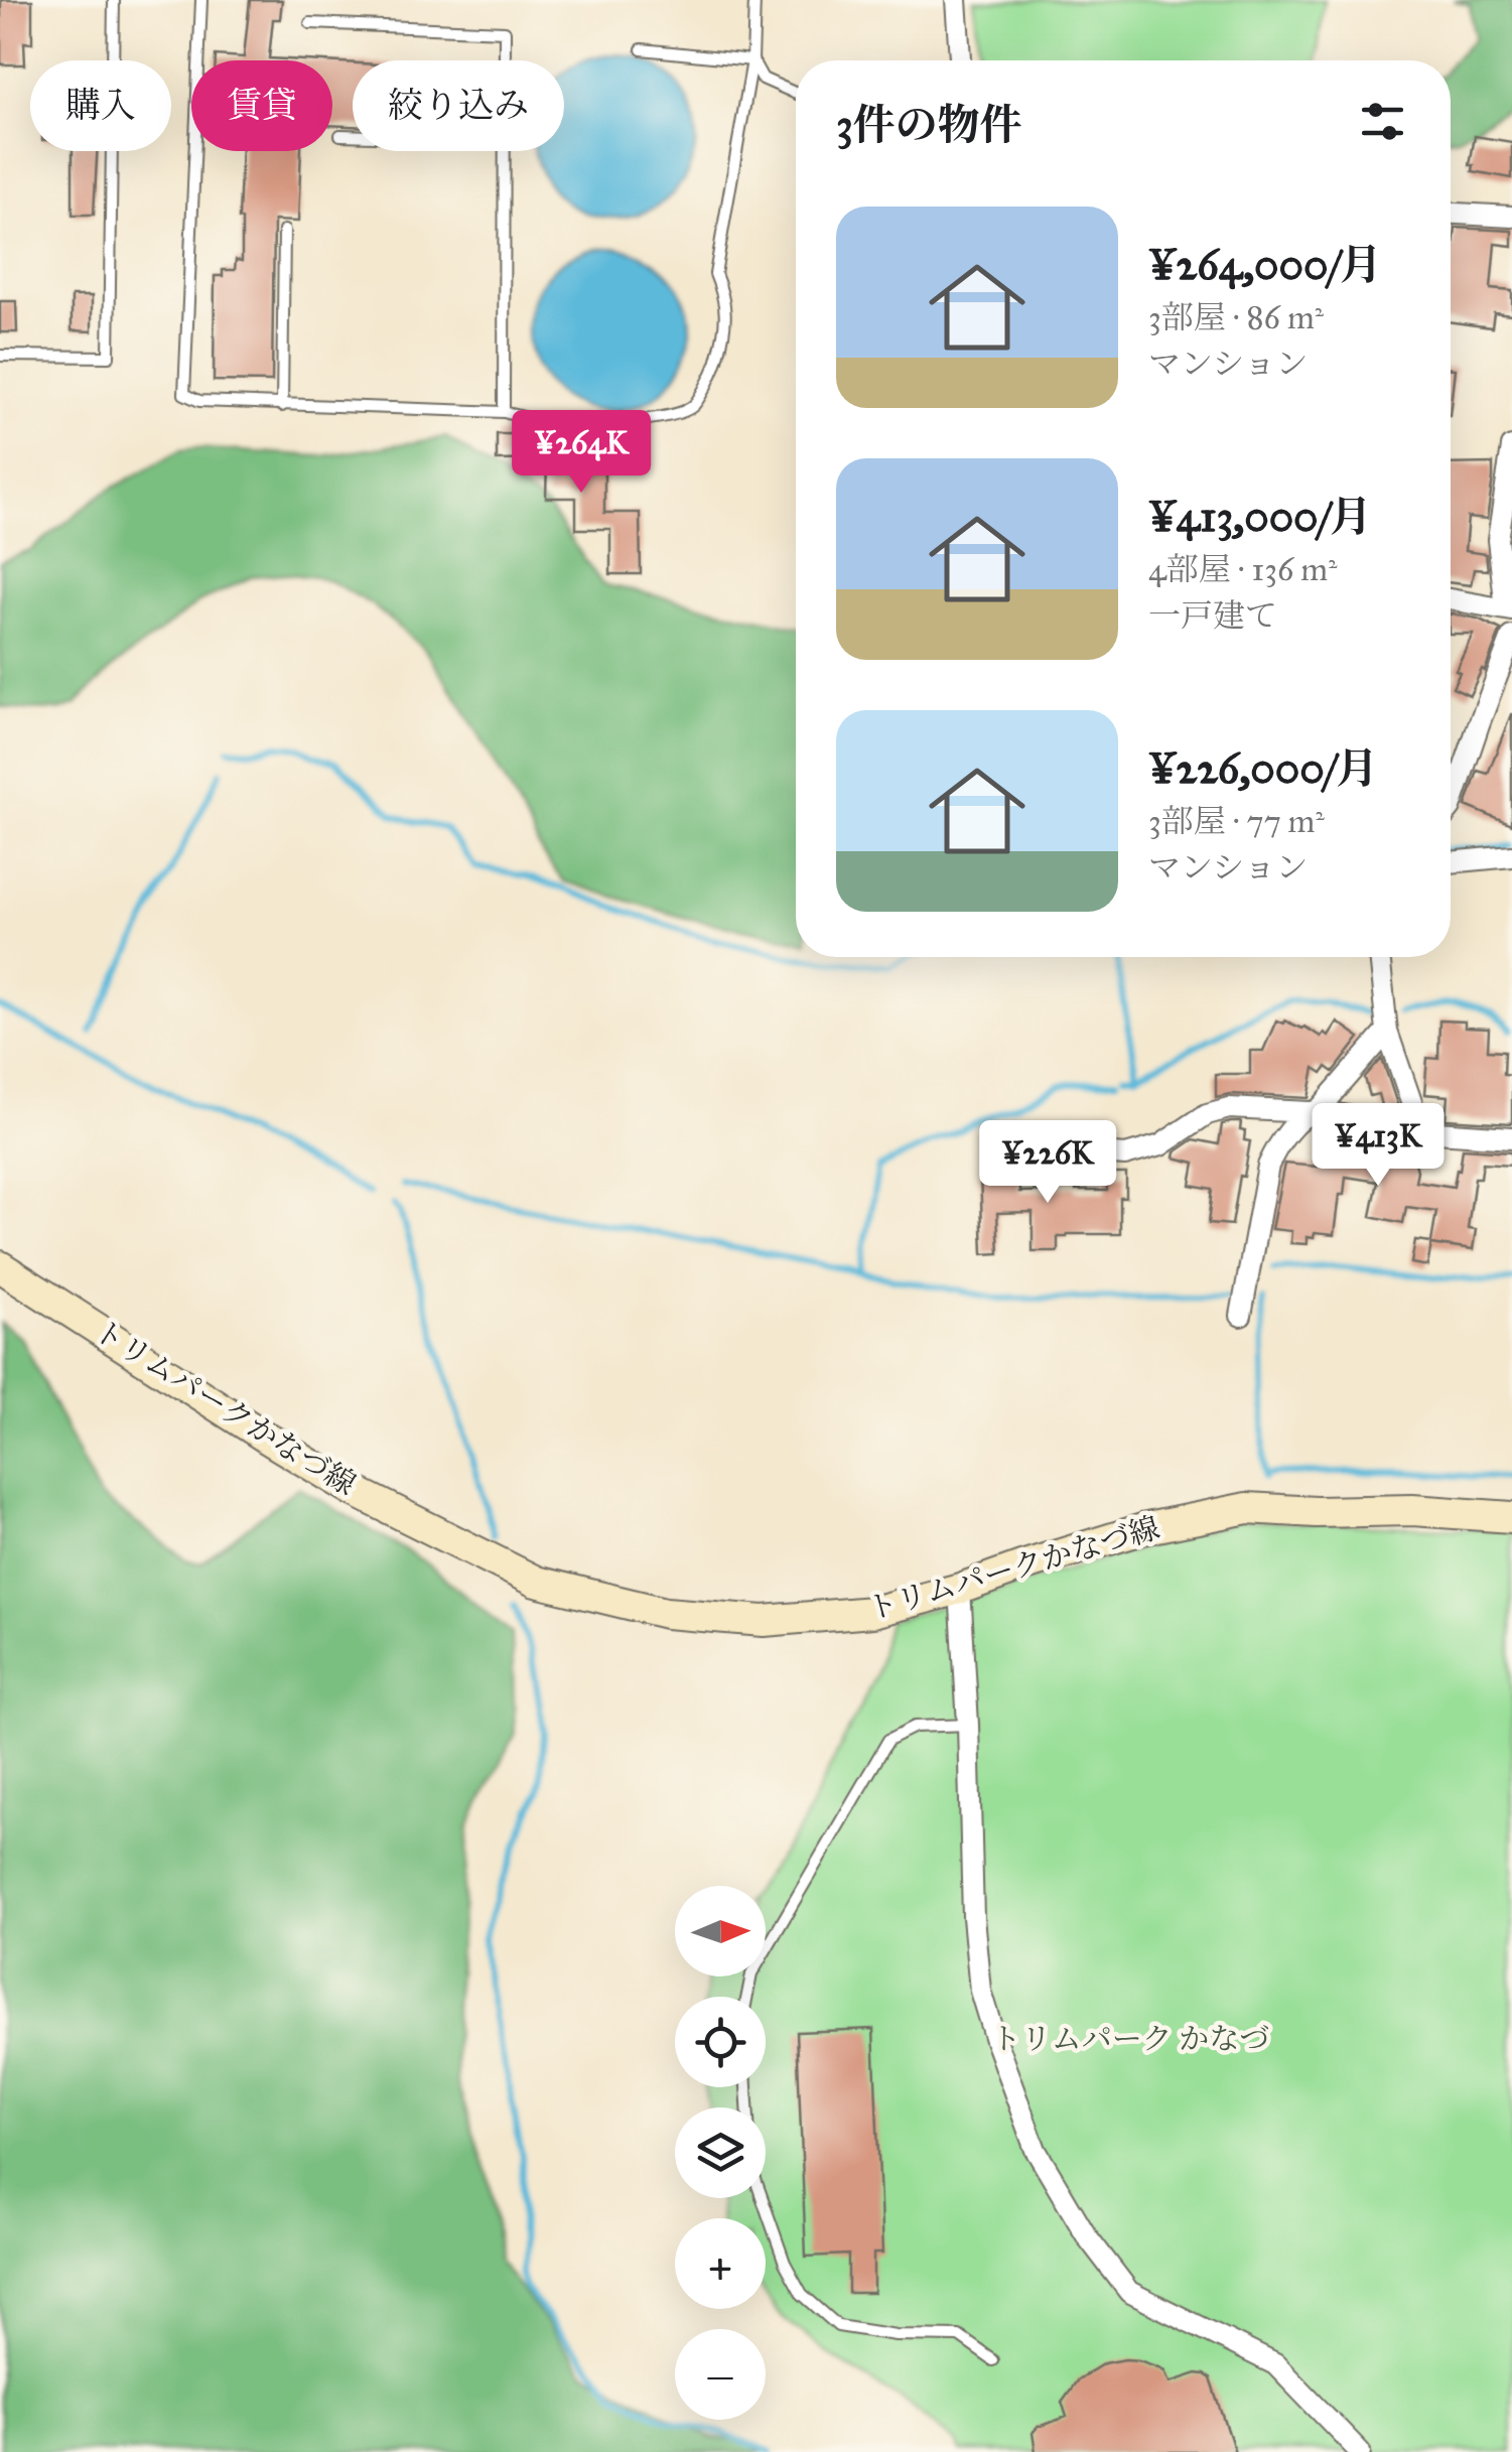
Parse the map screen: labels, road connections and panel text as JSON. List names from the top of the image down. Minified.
{"streets":{"main road":["トリムパークかなづ線"]},"parks":["トリムパーク かなづ"],"north":"right","page":{"chip":["購入","賃貸","絞り込み"],"heading":"3件の物件","list":[{"name":"¥264,000/月","note":"3部屋 · 86 m² · マンション"},{"name":"¥413,000/月","note":"4部屋 · 136 m² · 一戸建て"},{"name":"¥226,000/月","note":"3部屋 · 77 m² · マンション"}],"price":["¥264K","¥413K","¥226K"],"map_buttons":["+","−"]}}
